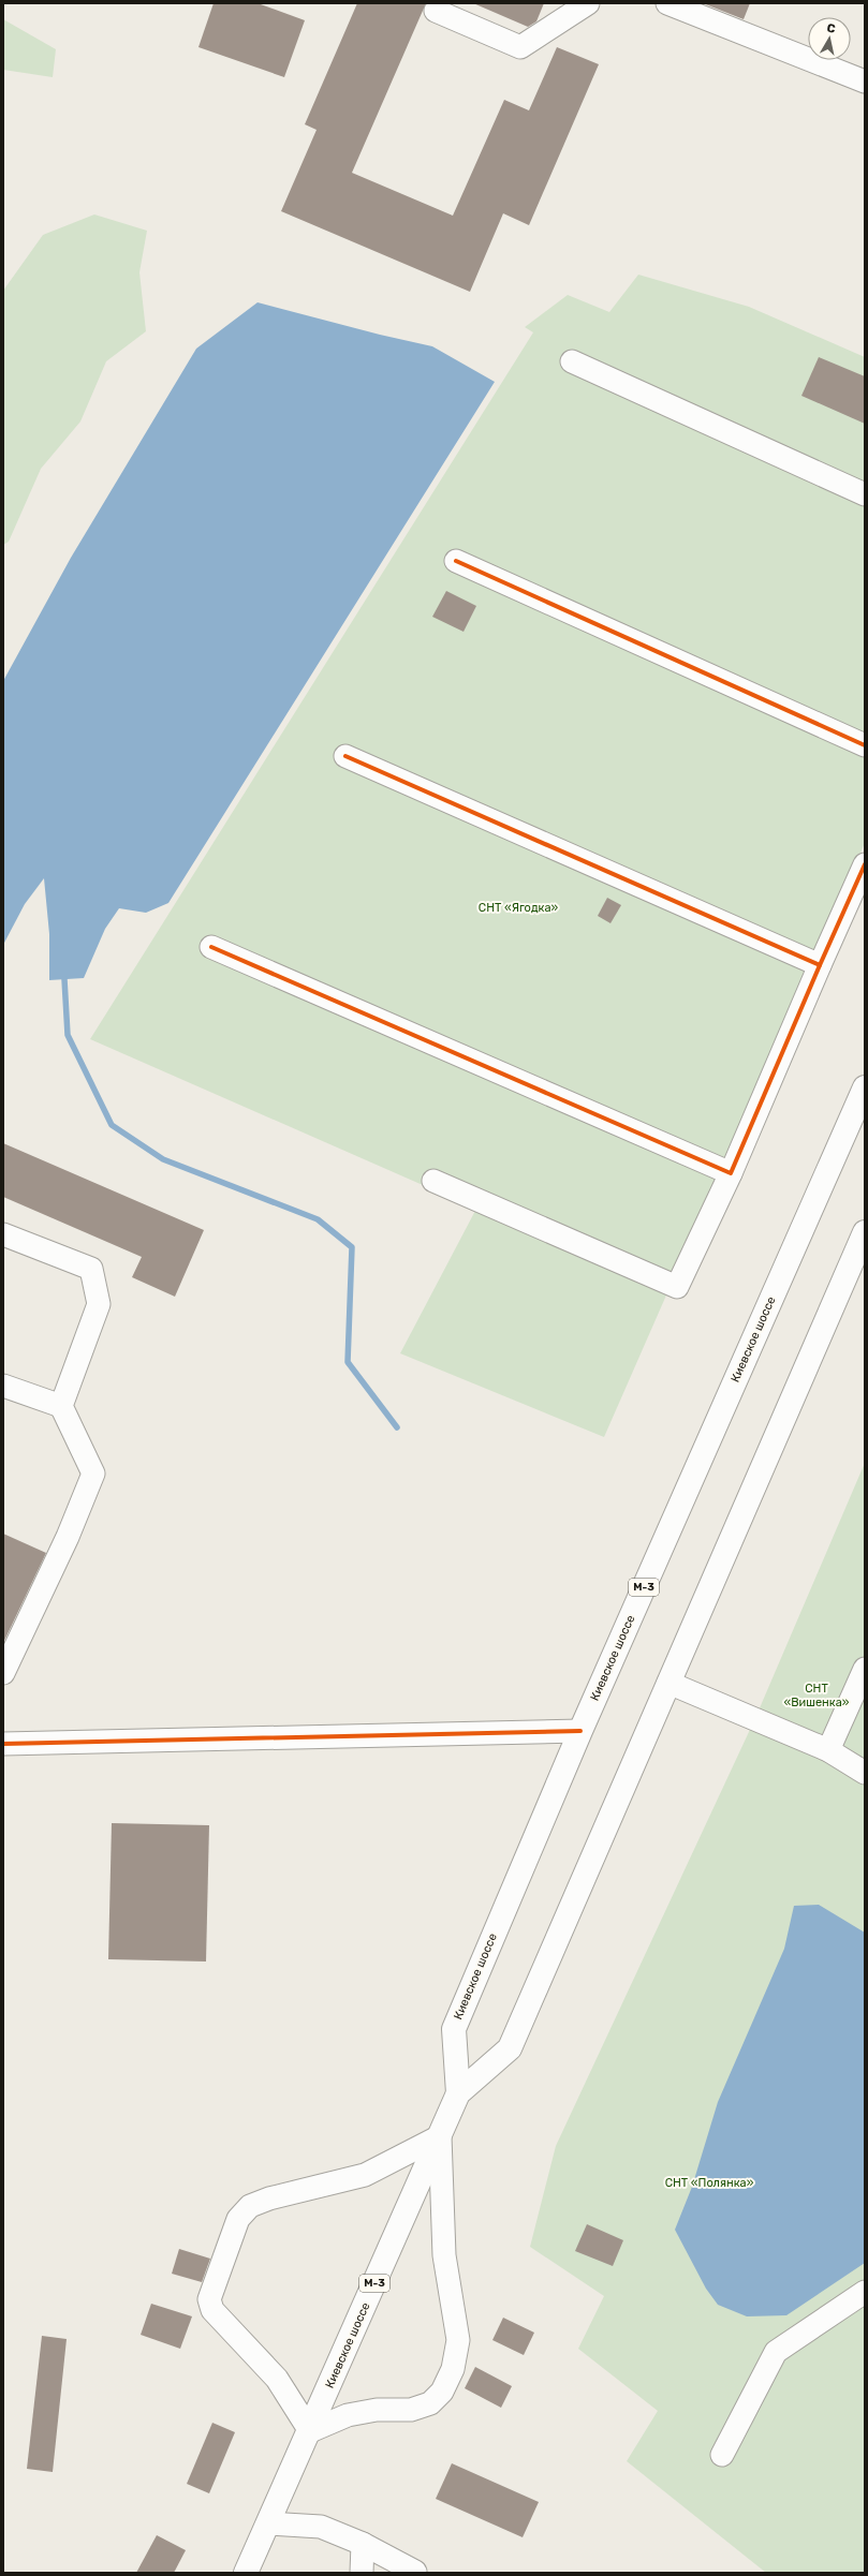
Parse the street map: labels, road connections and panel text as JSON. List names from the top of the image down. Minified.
{"streets":{"highway":["Киевское шоссе","М-3"]},"parks":["СНТ «Ягодка»","СНТ «Вишенка»","СНТ «Полянка»"],"north":"top"}
